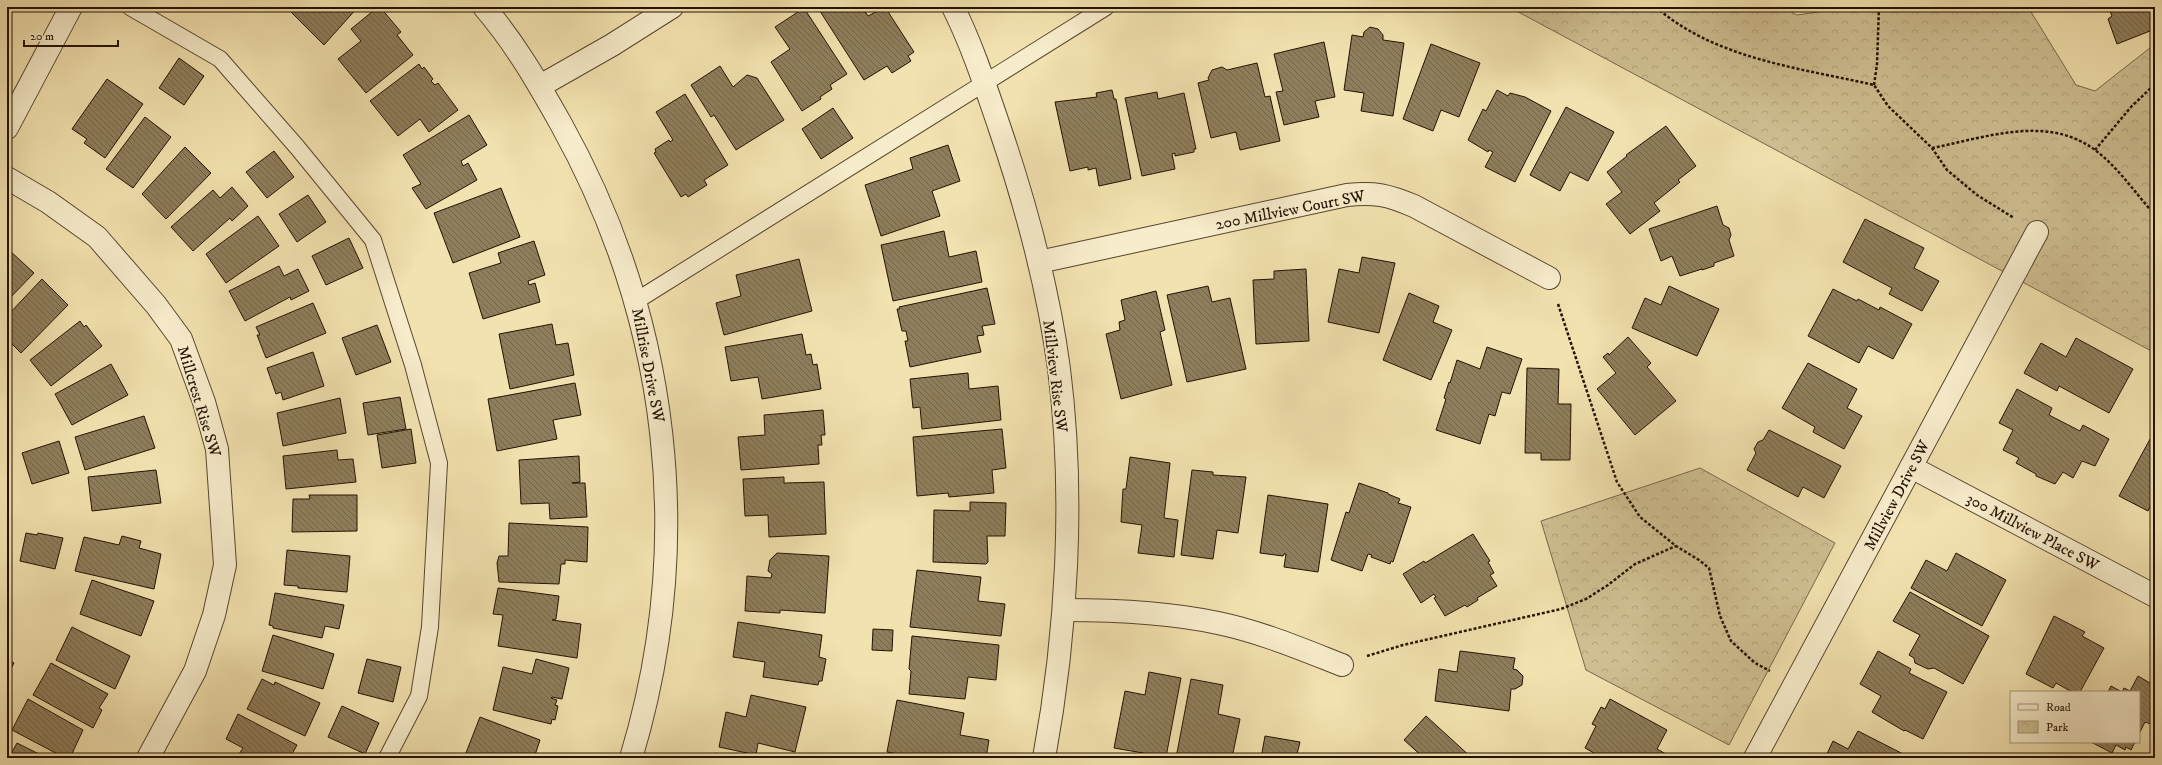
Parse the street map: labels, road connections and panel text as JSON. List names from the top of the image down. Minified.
{"streets":{"street":["200 Millview Court SW","Millrise Drive SW","Millview Rise SW","Millcrest Rise SW","Millview Drive SW","300 Millview Place SW"]},"crossings":[["200 Millview Court SW","Millview Rise SW"],["Millview Drive SW","300 Millview Place SW"]],"legend":["Road","Park"],"scale_bar":"20 m"}
